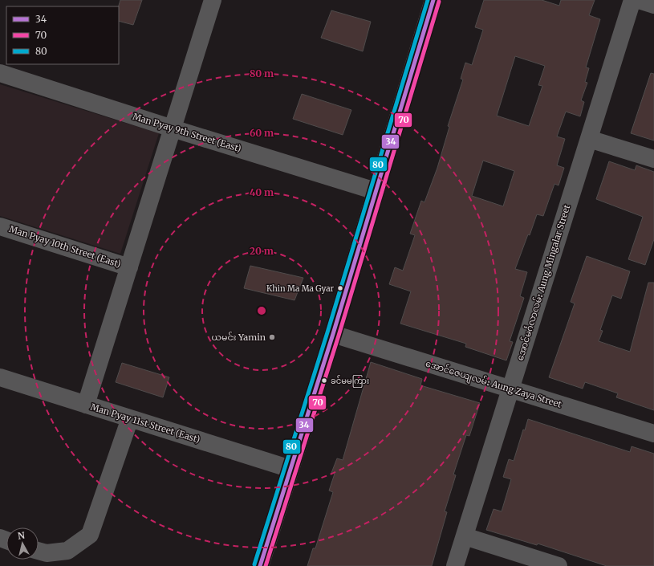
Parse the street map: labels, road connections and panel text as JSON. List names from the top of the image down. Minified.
{"streets":{"street":["Man Pyay 9th Street (East)","Man Pyay 10th Street (East)","အောင်မင်္ဂလာလမ်း Aung Mingalar Street","အောင်ဇေယျလမ်း Aung Zaya Street","Man Pyay 11st Street (East)"]},"crossings":[["အောင်မင်္ဂလာလမ်း Aung Mingalar Street","အောင်ဇေယျလမ်း Aung Zaya Street"]],"places":["Khin Ma Ma Gyar","ယမင်း Yamin","ခင်မမကြား"],"lines":["transit line 34","transit line 80","transit line 70"],"legend":["34","70","80"],"north":"top","rings":["80 m","60 m","40 m","20 m"]}
